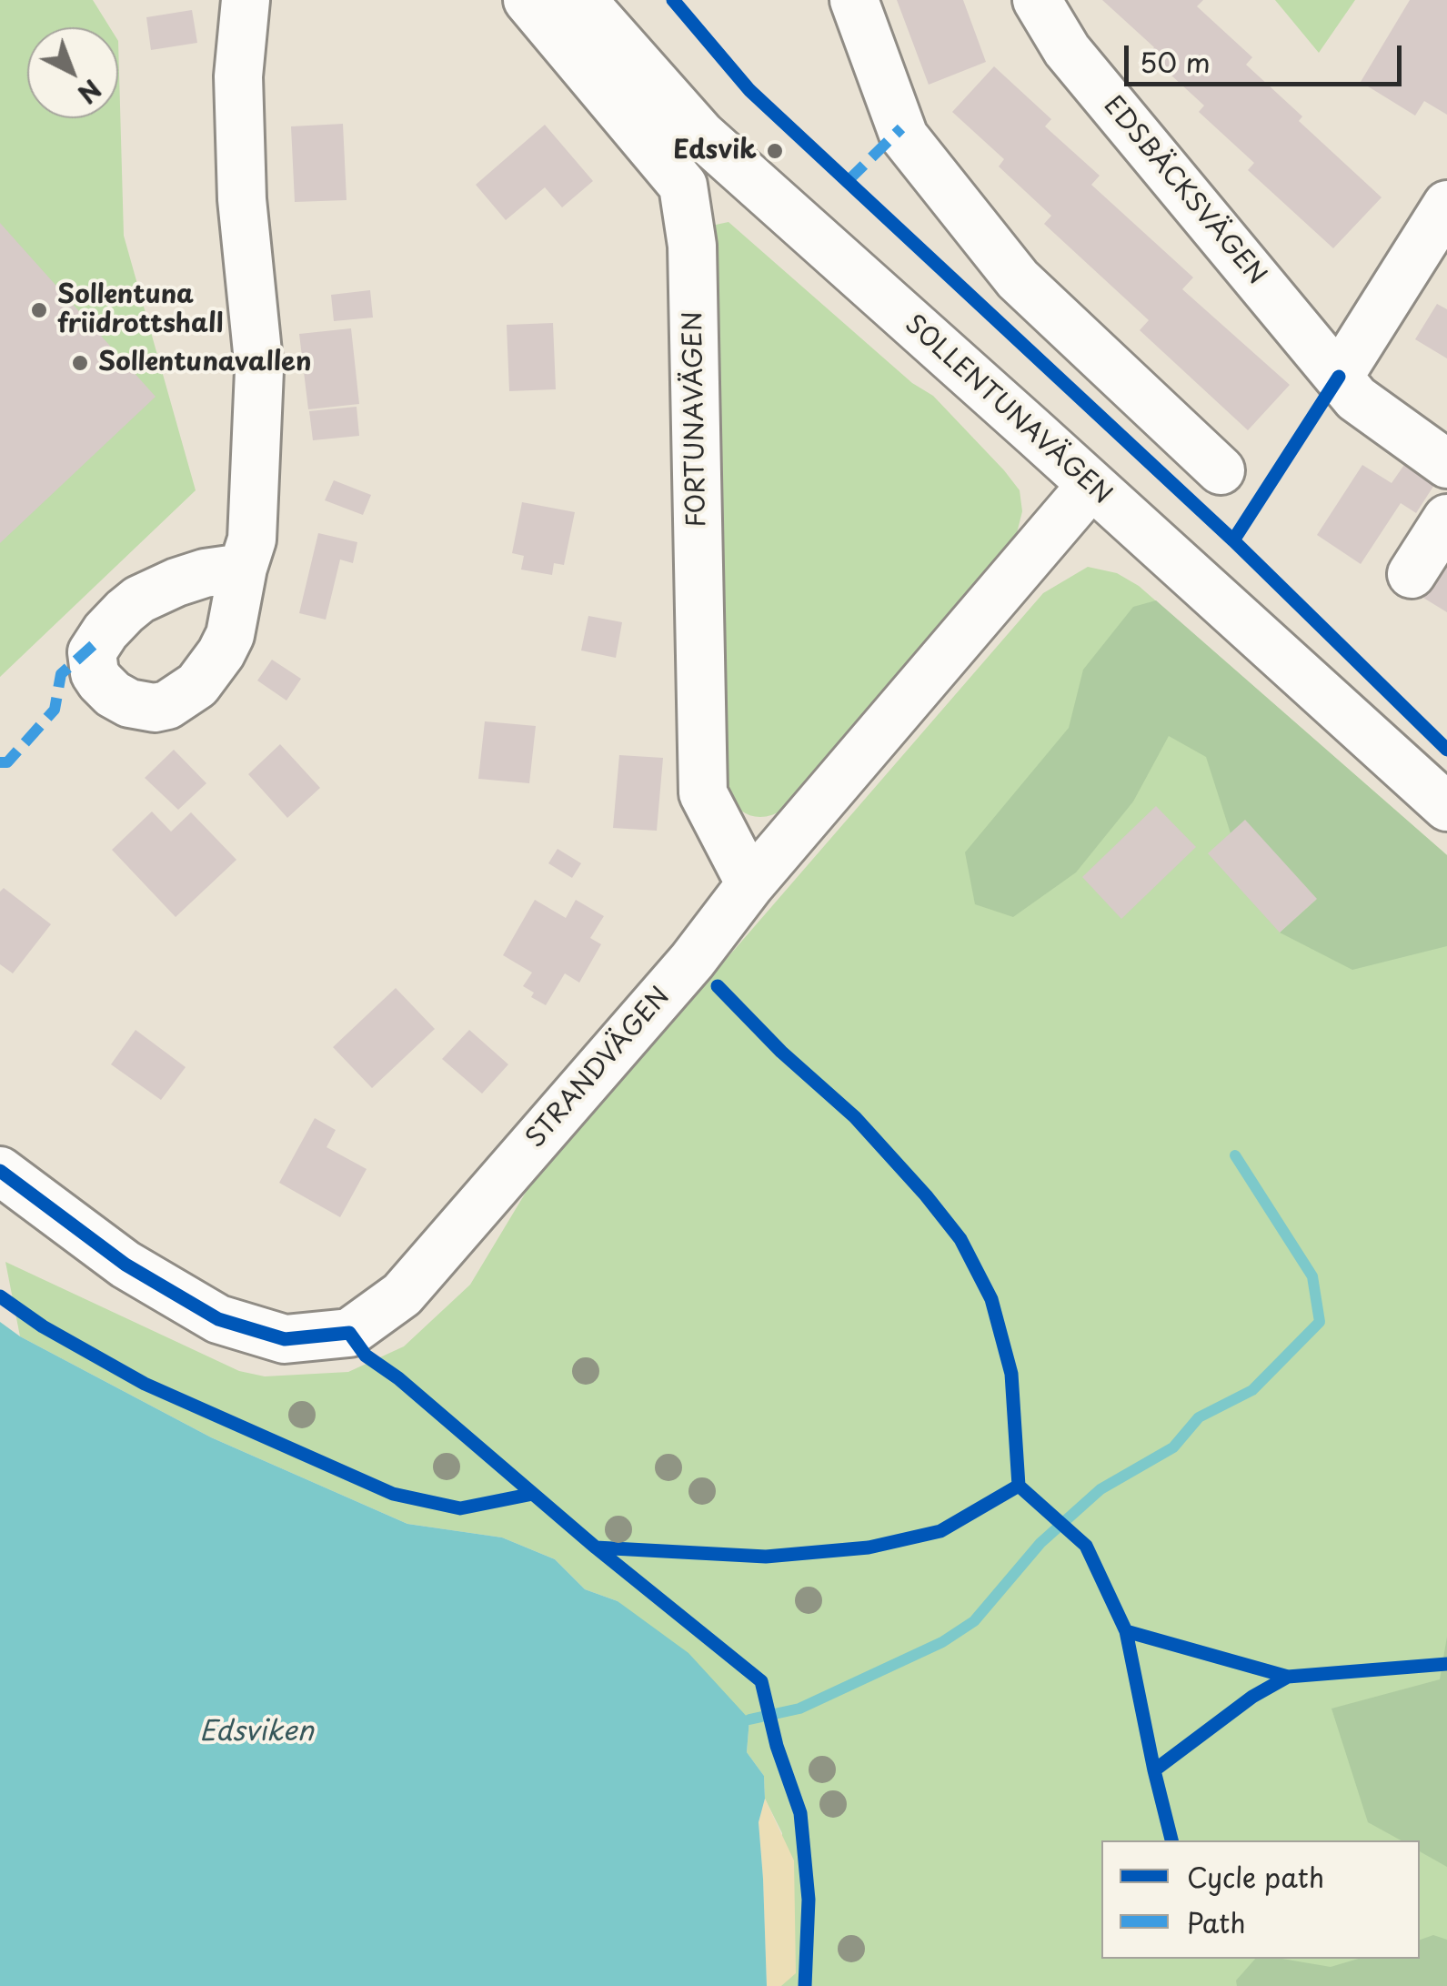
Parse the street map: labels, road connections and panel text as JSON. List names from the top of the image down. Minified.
{"streets":{"street":["EDSBÄCKSVÄGEN","SOLLENTUNAVÄGEN","FORTUNAVÄGEN","STRANDVÄGEN"]},"crossings":[["SOLLENTUNAVÄGEN","STRANDVÄGEN"],["FORTUNAVÄGEN","STRANDVÄGEN"]],"water":["Edsviken"],"places":["Edsvik","Sollentuna friidrottshall","Sollentunavallen"],"legend":["Cycle path","Path"],"scale_bar":"50 m","north":"bottom right"}
